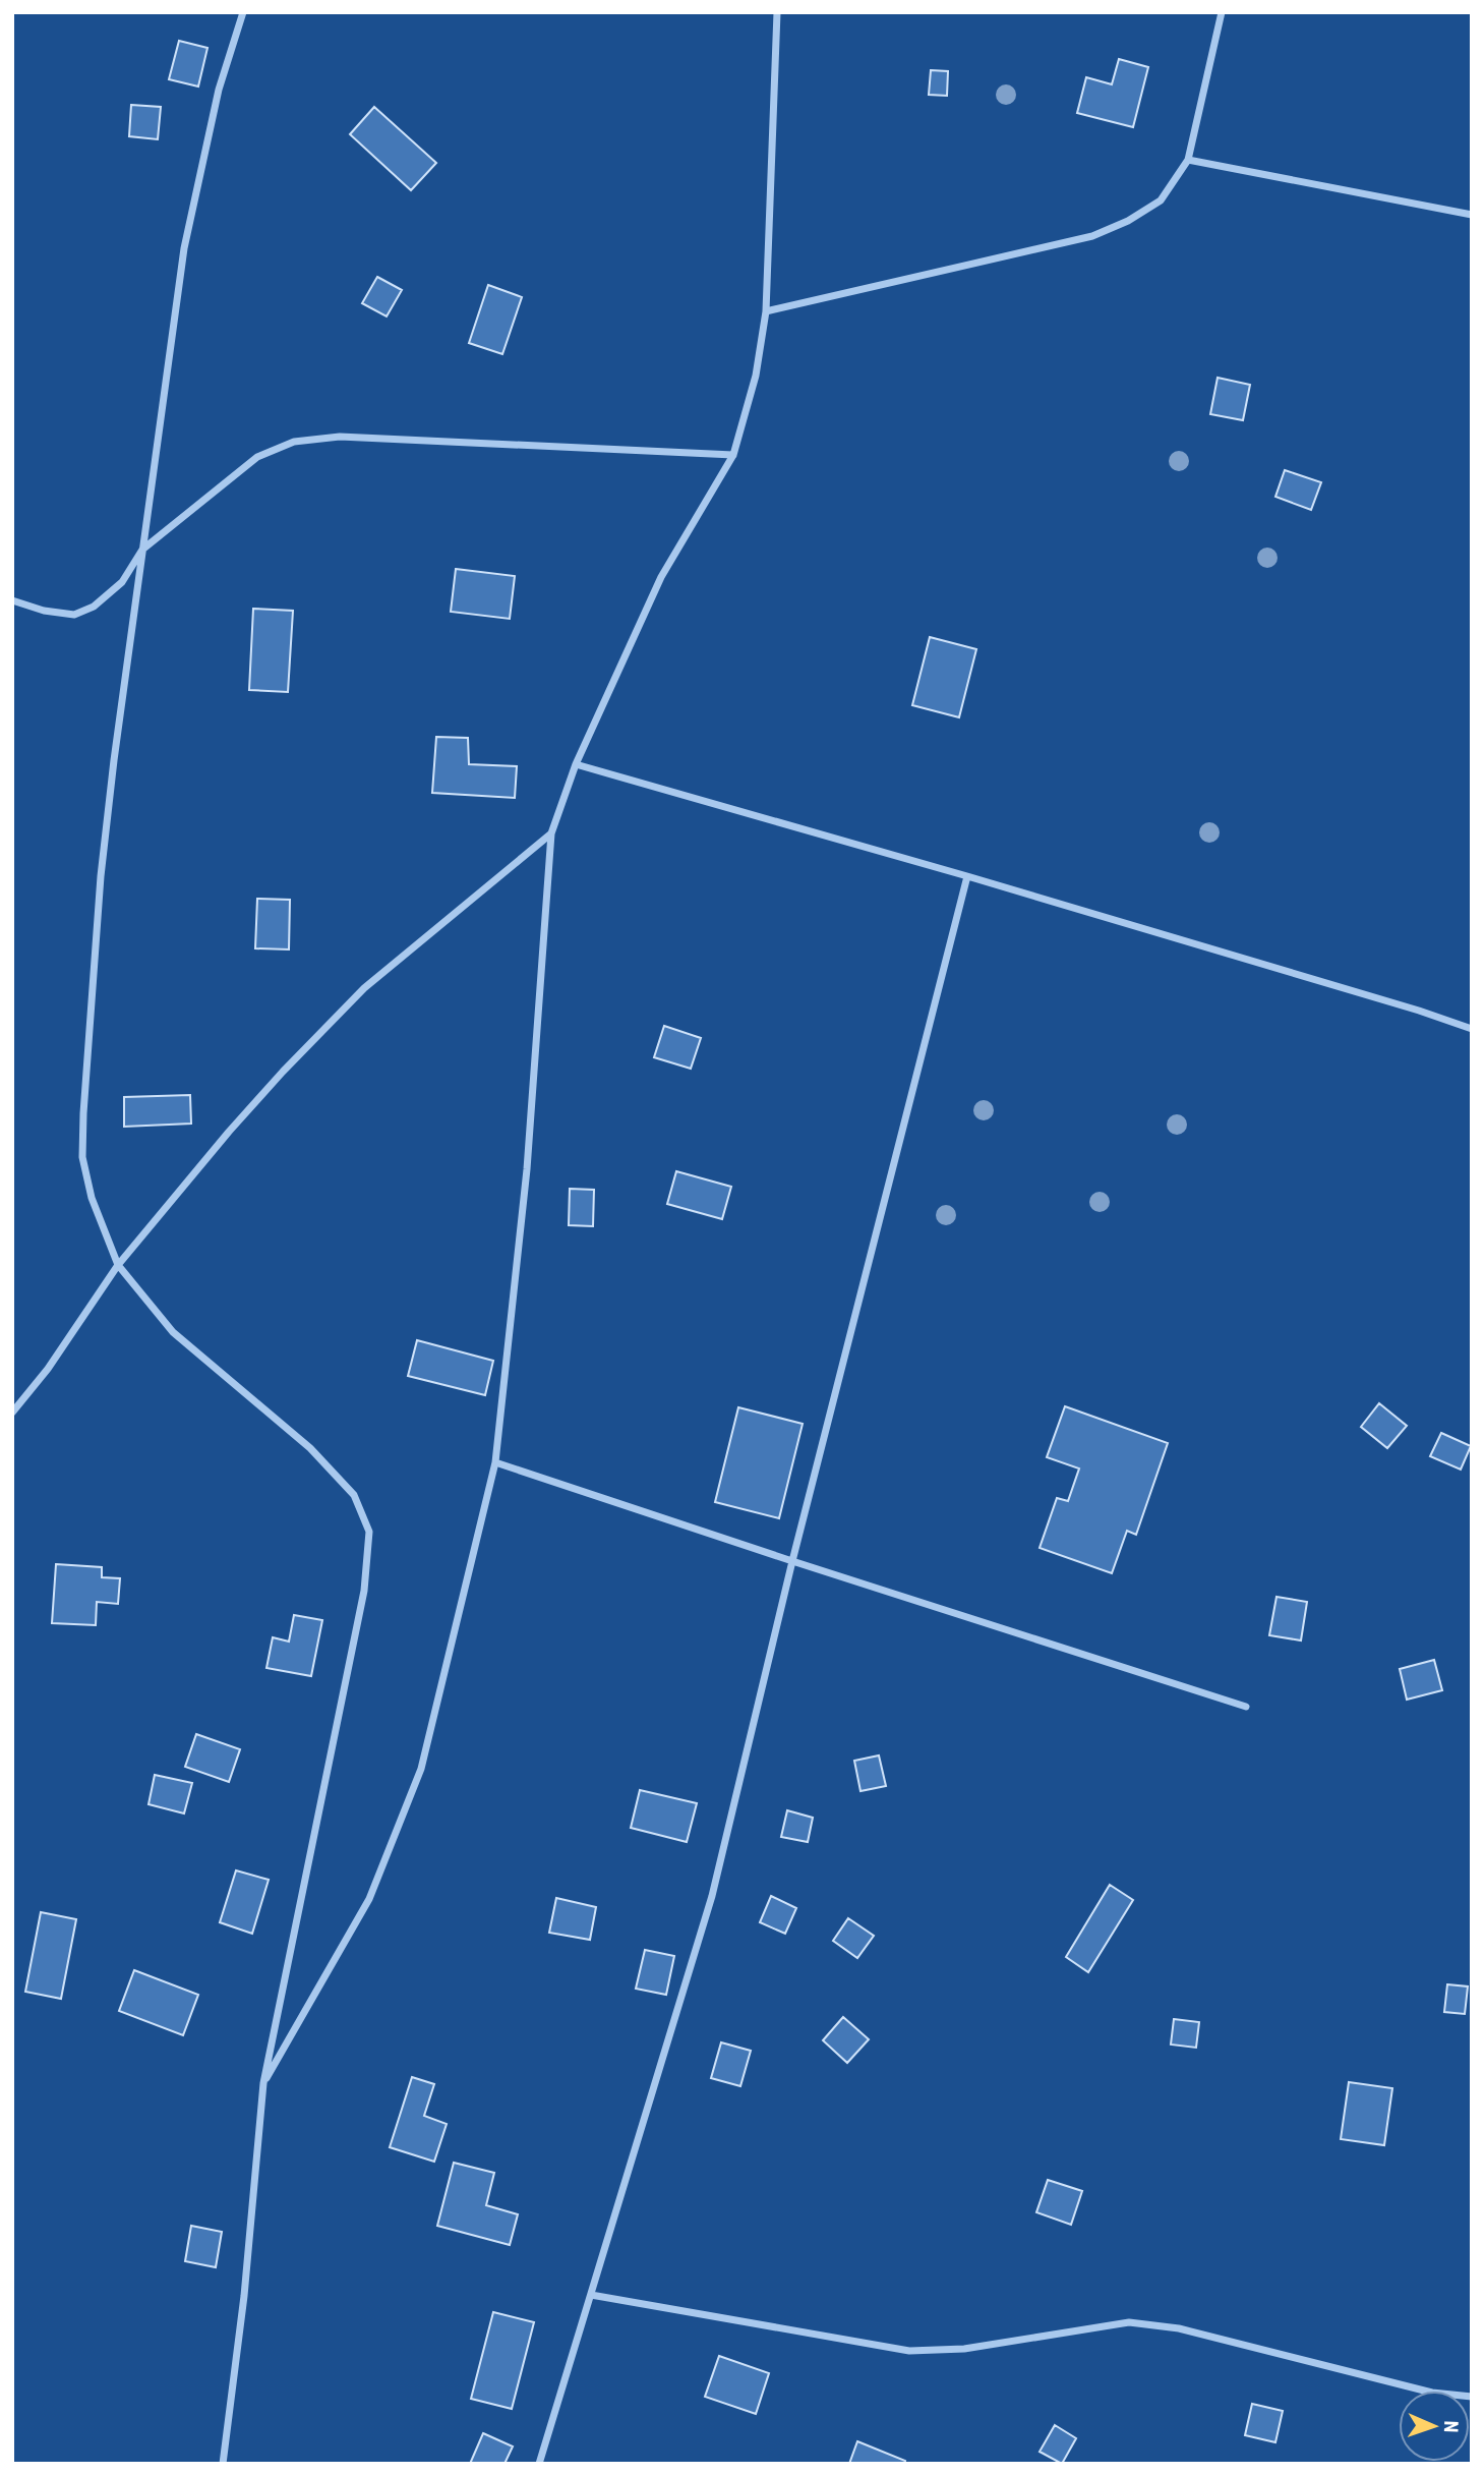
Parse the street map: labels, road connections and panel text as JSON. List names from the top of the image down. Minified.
{"north":"right"}
